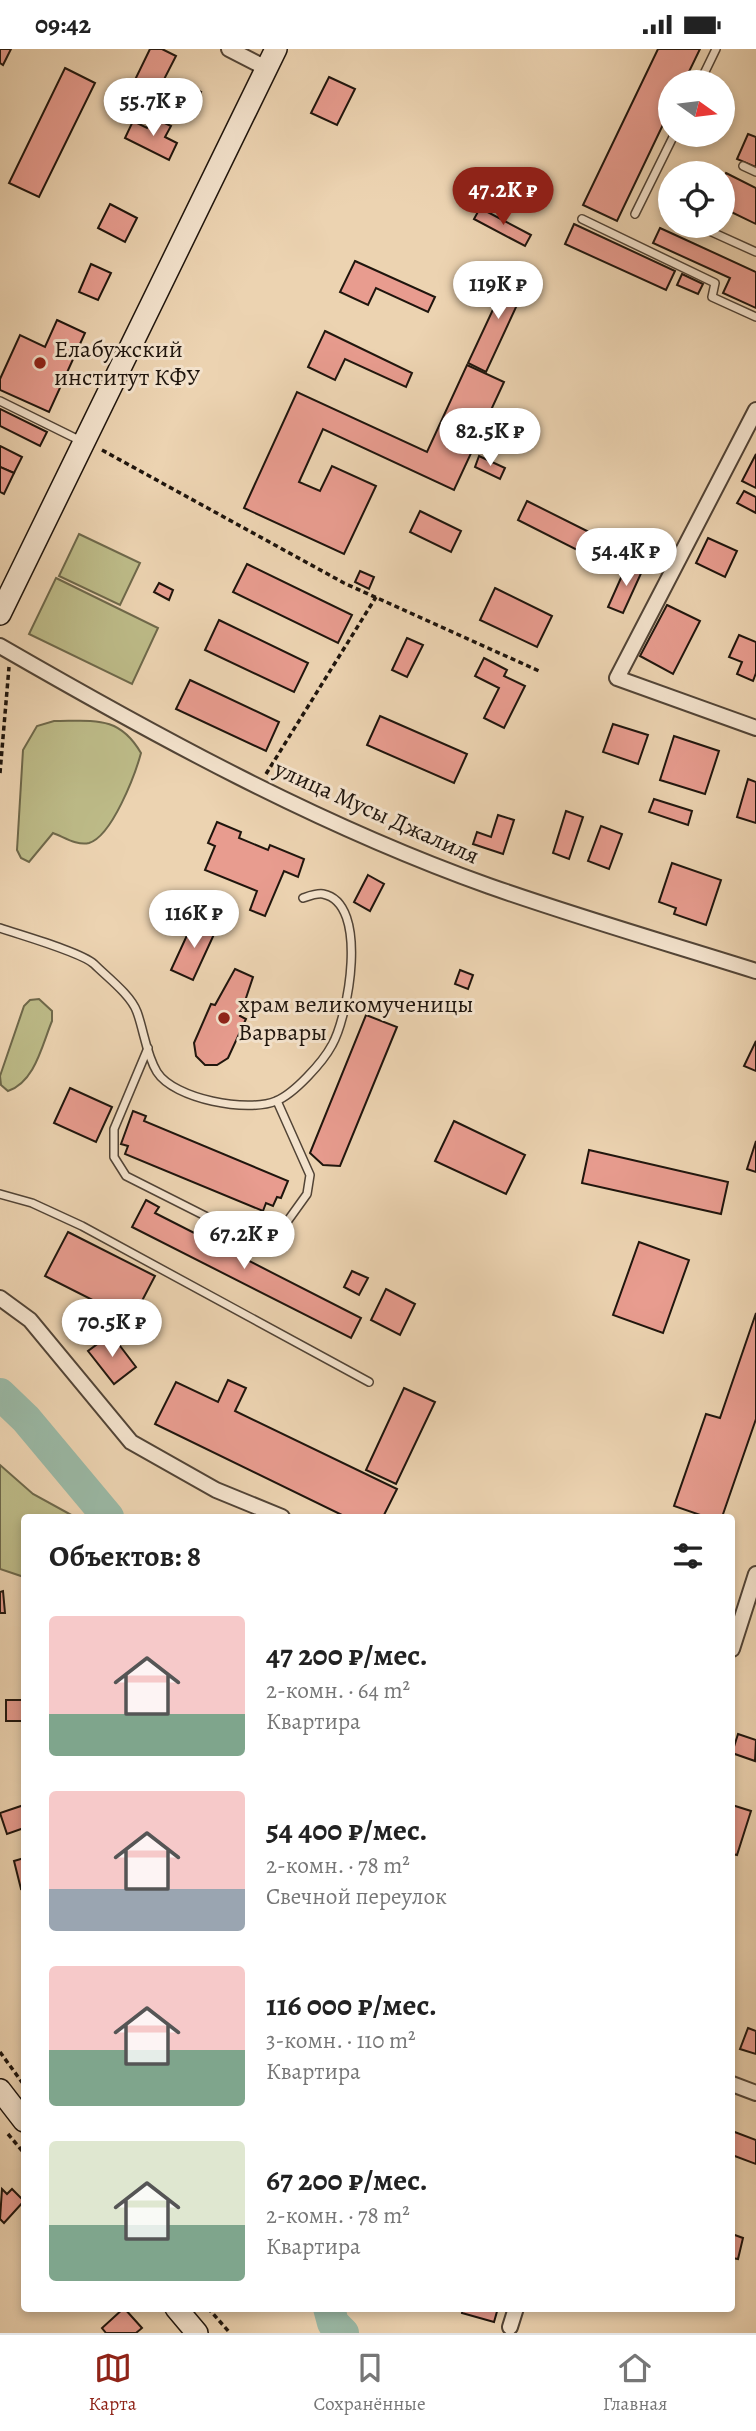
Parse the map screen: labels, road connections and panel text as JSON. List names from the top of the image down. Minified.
{"streets":{"street":["улица Мусы Джалиля"]},"places":["Елабужский институт КФУ","храм великомученицы Варвары"],"north":"right","page":{"status":"09:42","price":["55.7K ₽","47.2K ₽","119K ₽","82.5K ₽","54.4K ₽","116K ₽","67.2K ₽","70.5K ₽"],"heading":"Объектов: 8","list":[{"name":"47 200 ₽/мес.","note":"2-комн. · 64 m² · Квартира"},{"name":"54 400 ₽/мес.","note":"2-комн. · 78 m² · Свечной переулок"},{"name":"116 000 ₽/мес.","note":"3-комн. · 110 m² · Квартира"},{"name":"67 200 ₽/мес.","note":"2-комн. · 78 m² · Квартира"}],"tabs":["Карта","Сохранённые","Главная"]}}
